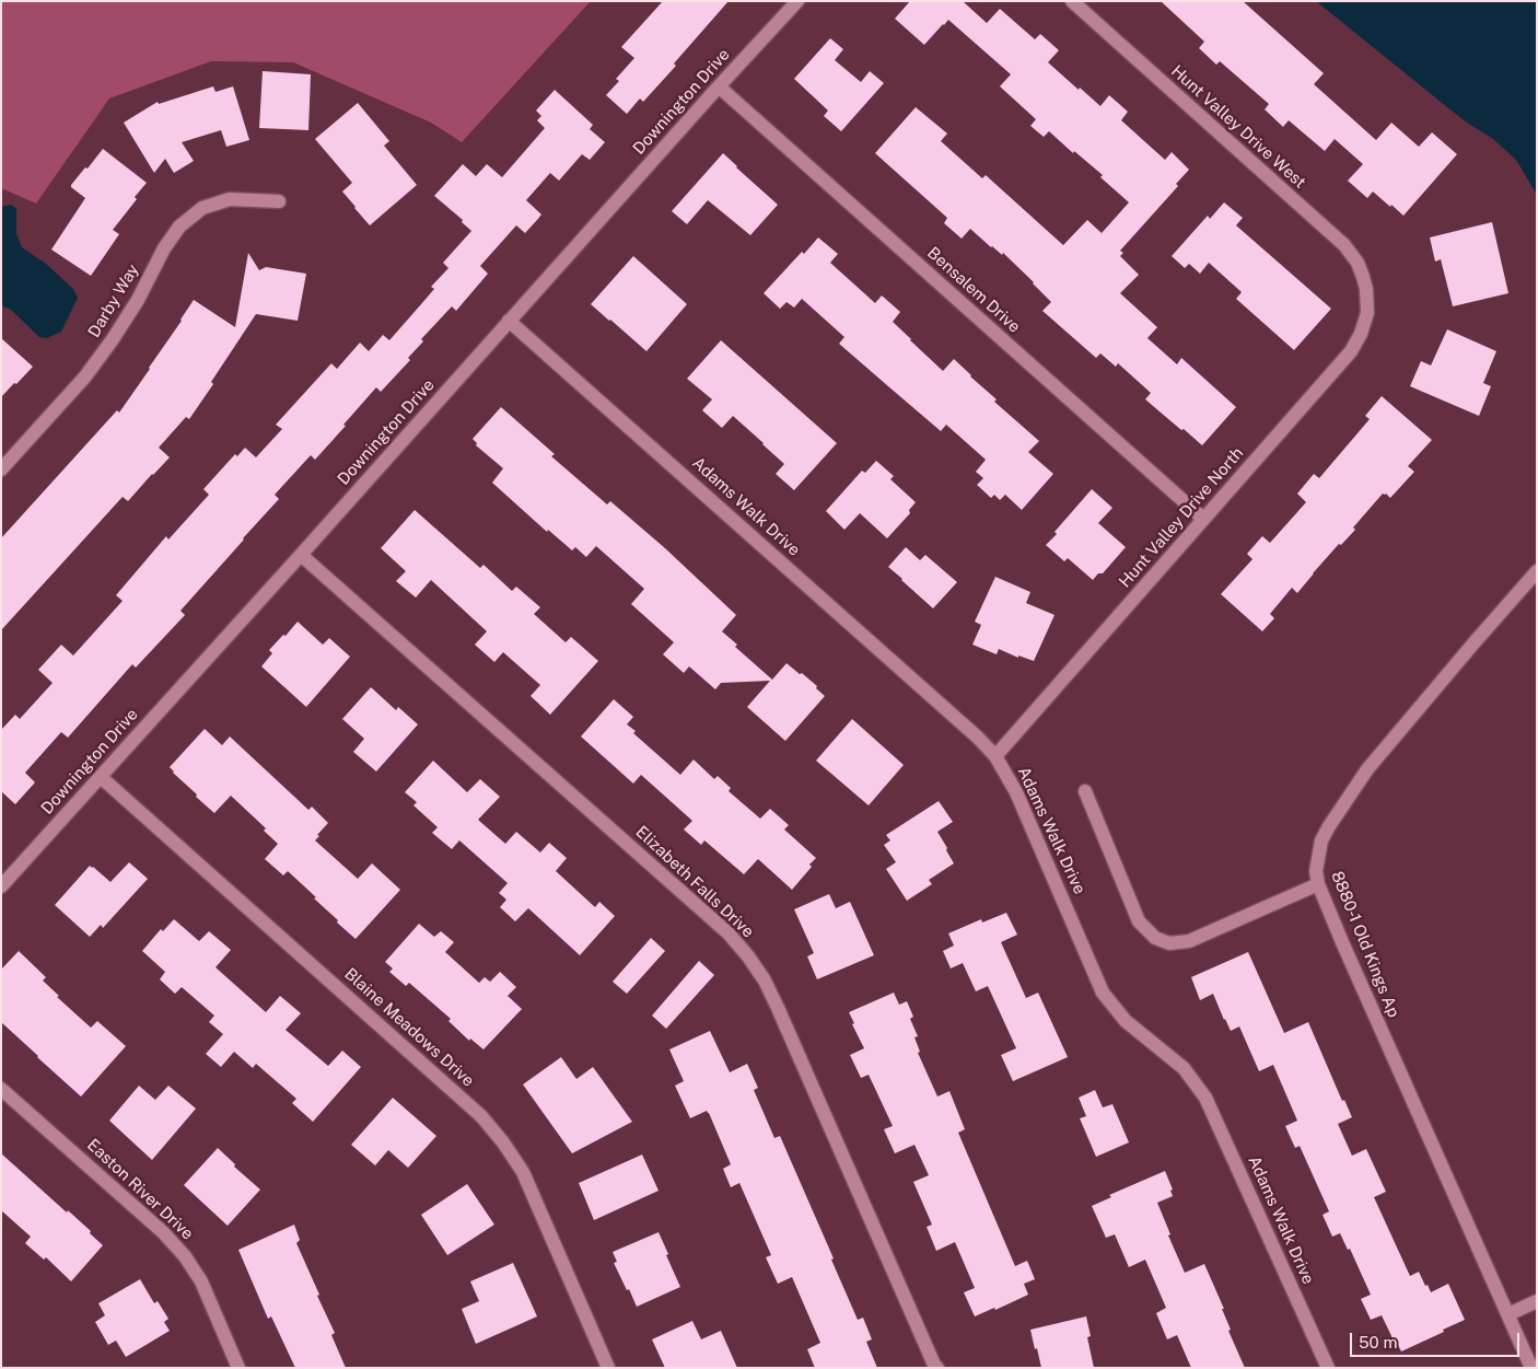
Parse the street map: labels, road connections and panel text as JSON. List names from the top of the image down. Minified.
{"streets":{"street":["Downington Drive","Hunt Valley Drive West","Bensalem Drive","Darby Way","Adams Walk Drive","Hunt Valley Drive North","Elizabeth Falls Drive","8880-1 Old Kings Ap","Blaine Meadows Drive","Easton River Drive"]},"crossings":[["Downington Drive","Bensalem Drive"],["Downington Drive","Adams Walk Drive"],["Downington Drive","Elizabeth Falls Drive"],["Downington Drive","Blaine Meadows Drive"],["Hunt Valley Drive West","Hunt Valley Drive North"],["Bensalem Drive","Hunt Valley Drive North"],["Adams Walk Drive","Hunt Valley Drive North"]],"scale_bar":"50 m"}
